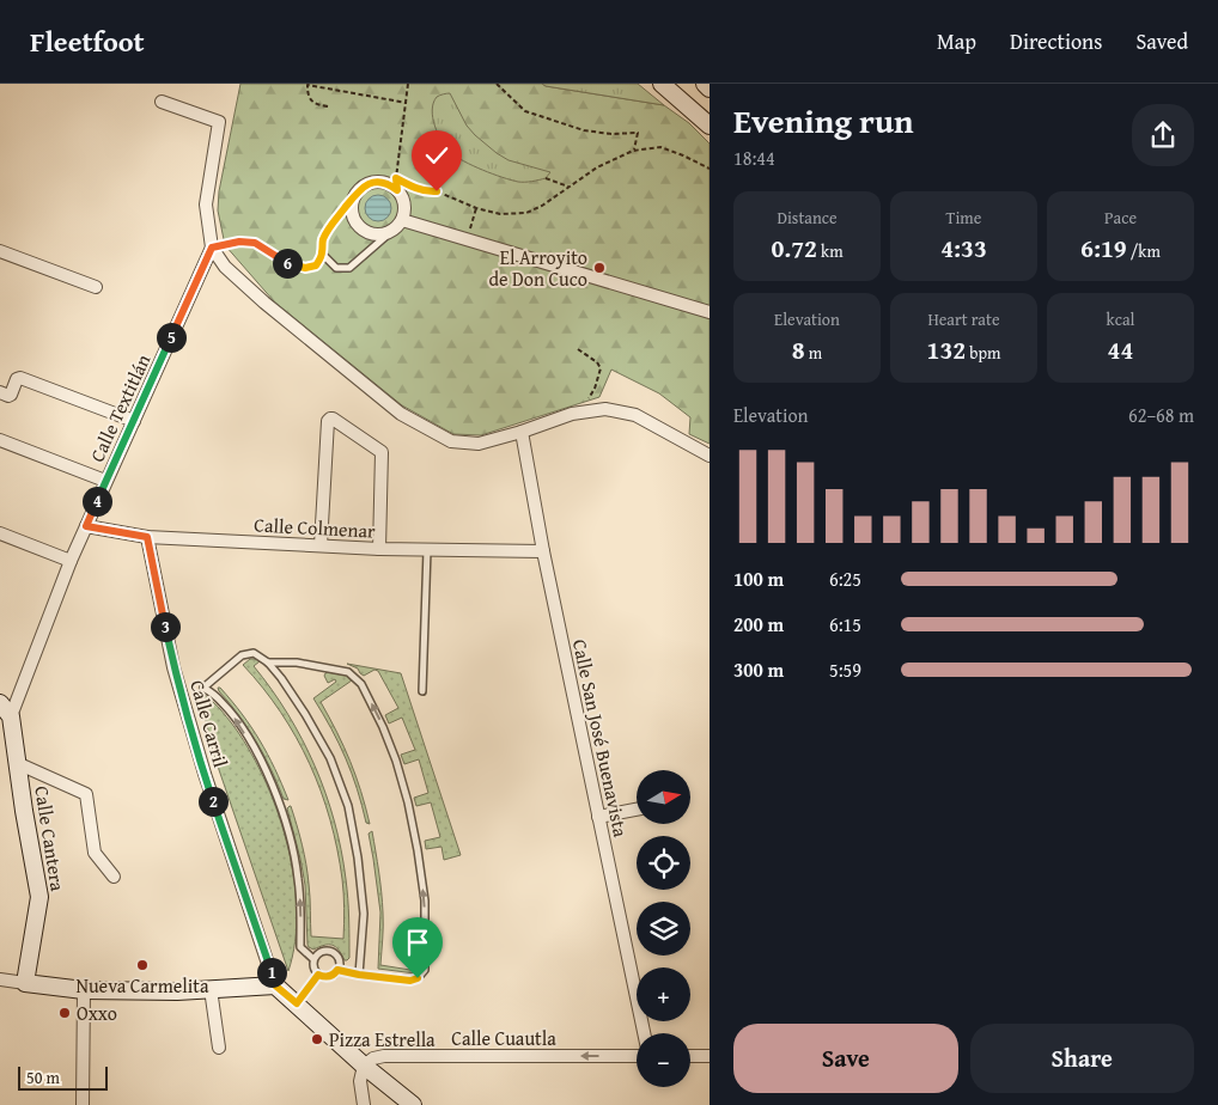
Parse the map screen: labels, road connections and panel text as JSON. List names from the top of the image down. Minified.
{"streets":{"street":["Calle Textitlán","Calle Colmenar","Calle Carril","Calle San José Buenavista","Calle Cantera","Calle Cuautla"]},"crossings":[["Calle Textitlán","Calle Colmenar"],["Calle Textitlán","Calle Cantera"],["Calle Colmenar","Calle Carril"],["Calle Colmenar","Calle San José Buenavista"]],"one_way":["Calle Cuautla"],"places":["El Arroyito de Don Cuco","Nueva Carmelita","Oxxo","Pizza Estrella"],"scale_bar":"50 m","north":"right","page":{"header":"Fleetfoot","nav":["Map","Directions","Saved"],"heading":["Evening run","18:44"],"stats":[["Distance","0.72 km"],["Time","4:33"],["Pace","6:19 /km"],["Elevation","8 m"],["Heart rate","132 bpm"],["kcal","44"]],"pins":["6","5","4","3","2","1"],"chart":["Elevation","62–68 m"],"list":[{"name":"100 m","note":"6:25"},{"name":"200 m","note":"6:15"},{"name":"300 m","note":"5:59"}],"map_buttons":["+","−"],"buttons":["Save","Share"],"scale":"50 m"}}
